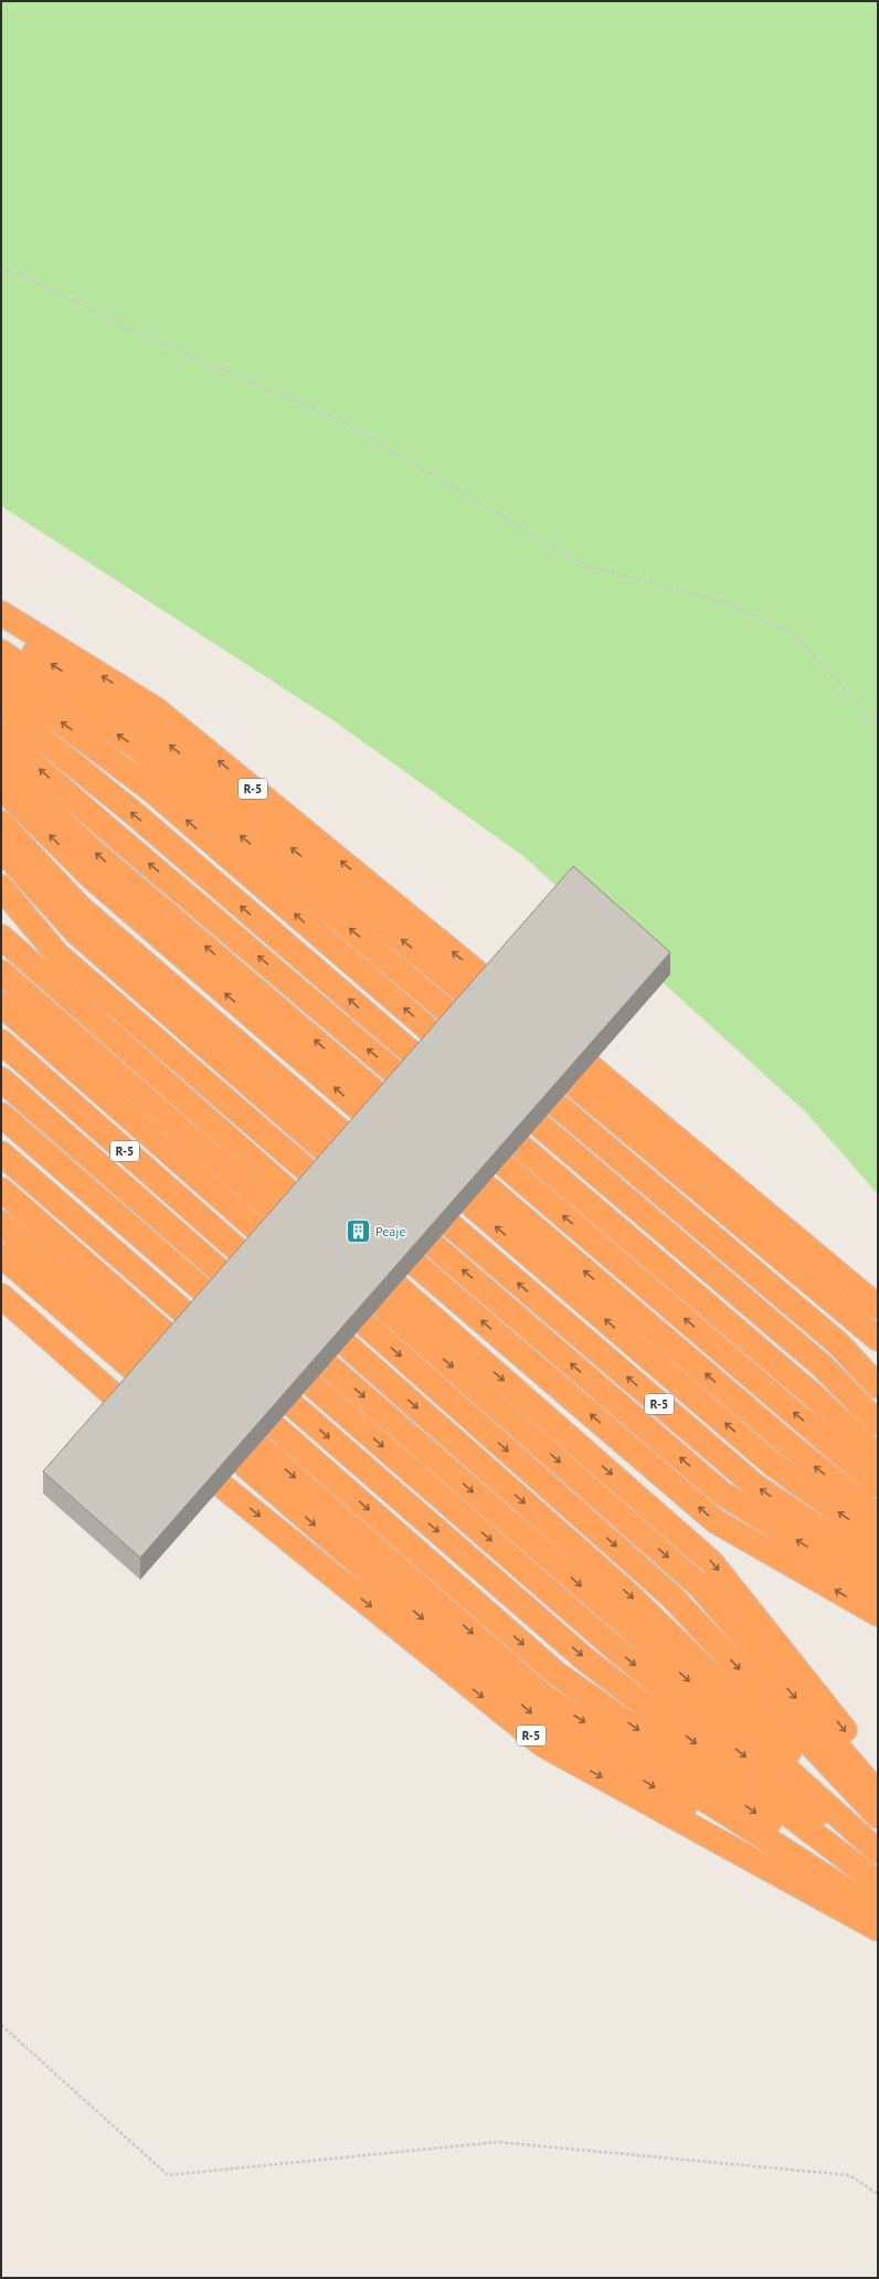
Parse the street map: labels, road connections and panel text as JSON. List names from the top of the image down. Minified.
{"streets":{"highway":["R-5"]},"places":{"building":["Peaje"]}}
